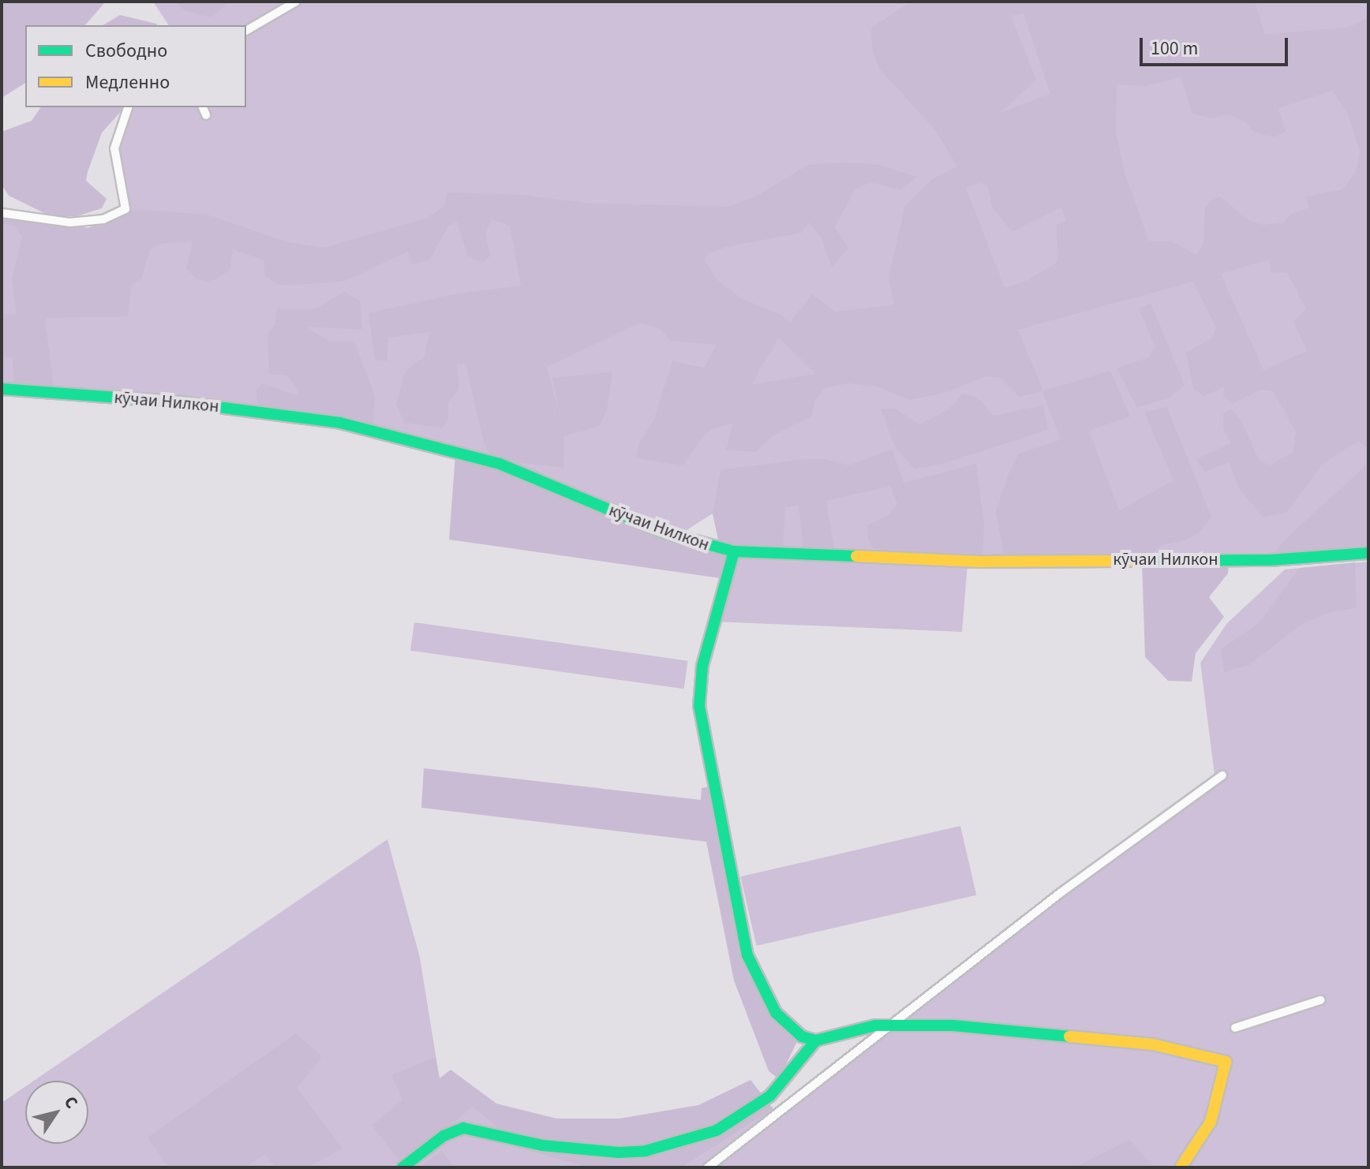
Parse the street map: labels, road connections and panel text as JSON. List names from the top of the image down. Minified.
{"streets":{"street":["кӯчаи Нилкон"]},"legend":["Свободно","Медленно"],"scale_bar":"100 m","north":"top right"}
